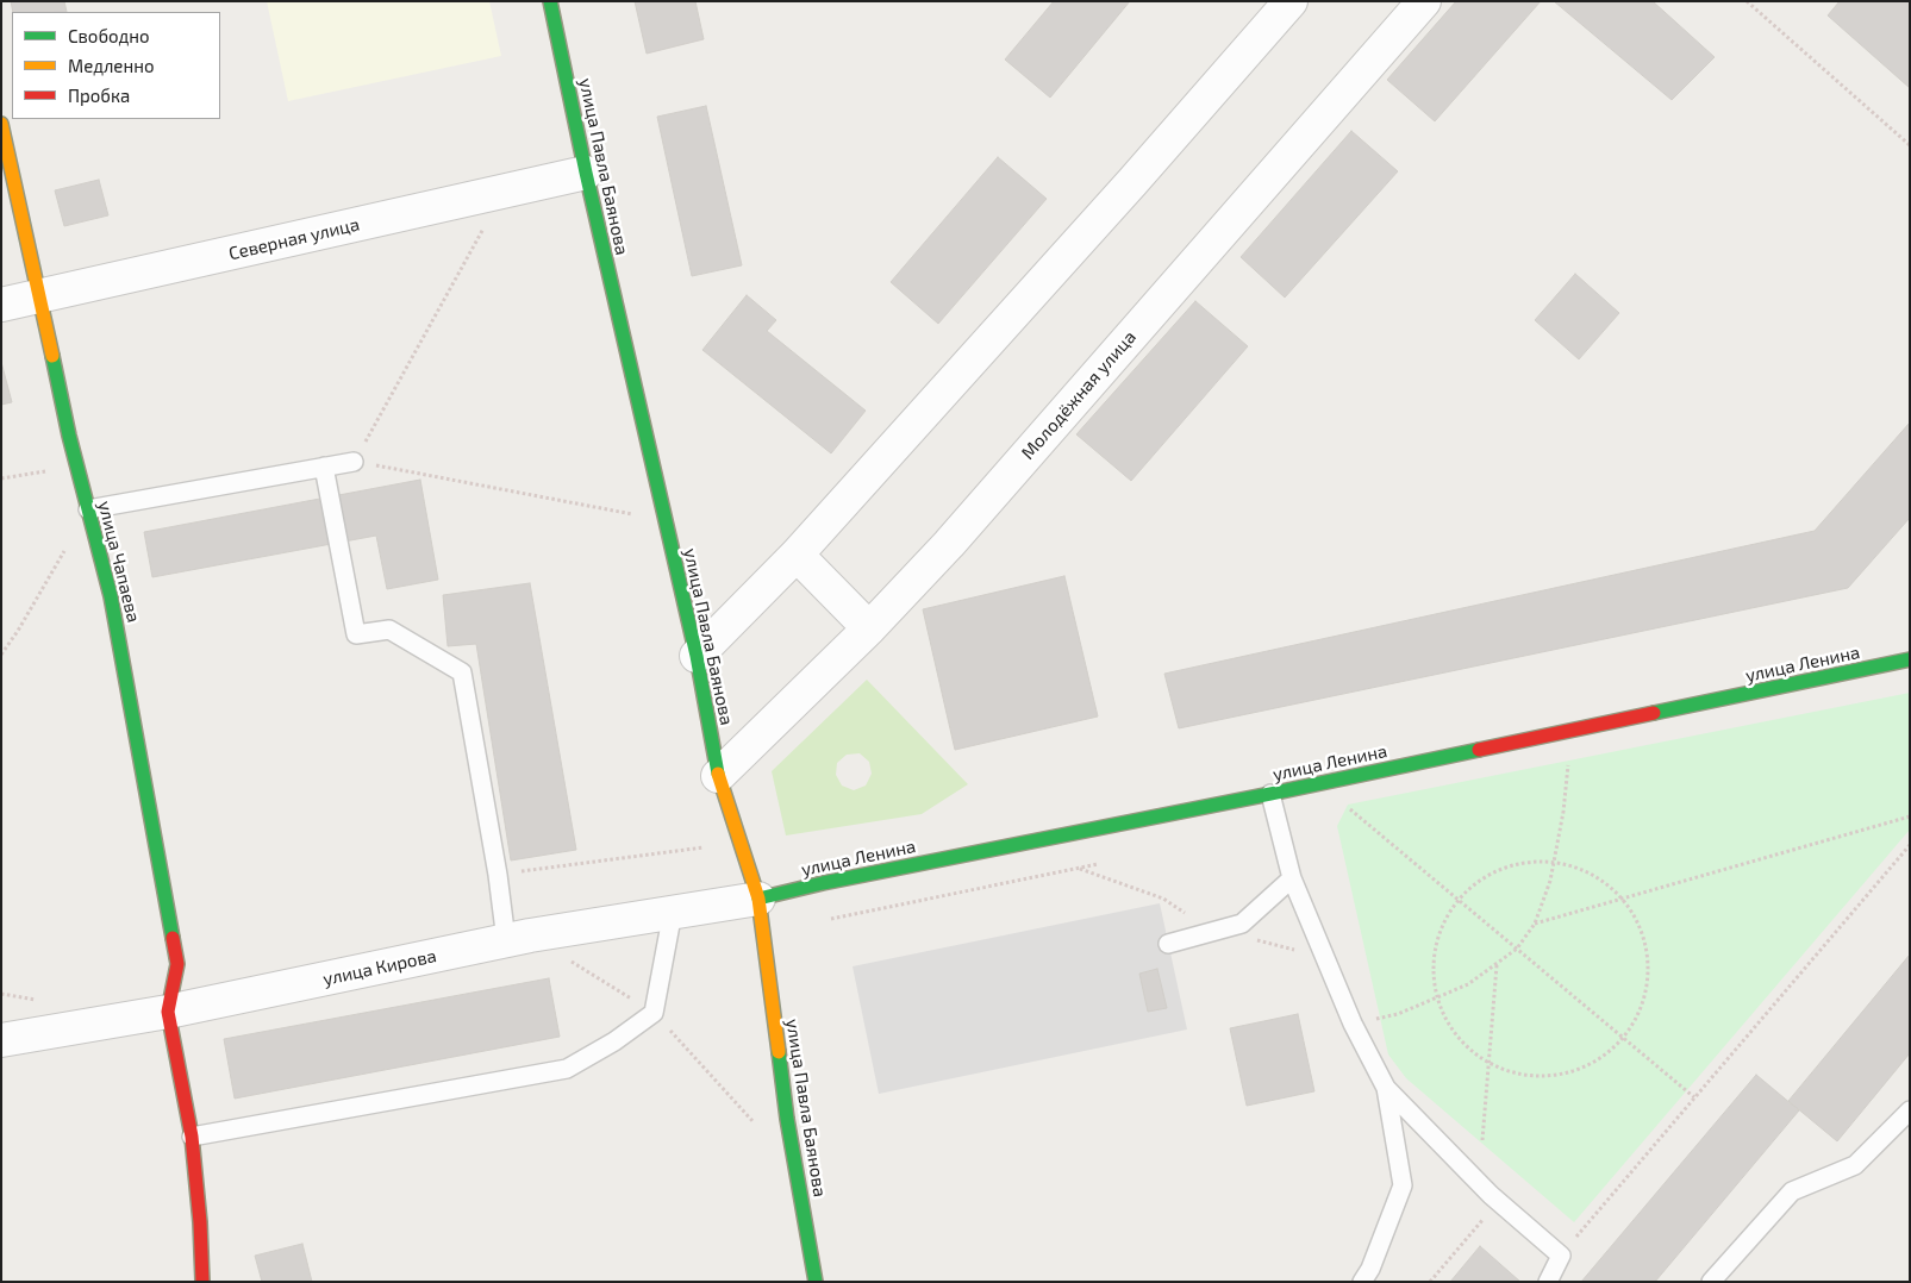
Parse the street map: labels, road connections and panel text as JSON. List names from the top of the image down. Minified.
{"streets":{"street":["улица Павла Баянова","Северная улица","Молодёжная улица","улица Чапаева","улица Ленина","улица Кирова"]},"crossings":[["улица Павла Баянова","Северная улица"],["улица Павла Баянова","Молодёжная улица"],["улица Павла Баянова","улица Ленина"],["улица Павла Баянова","улица Кирова"],["Северная улица","улица Чапаева"],["улица Чапаева","улица Кирова"],["улица Ленина","улица Кирова"]],"legend":["Свободно","Медленно","Пробка"]}
